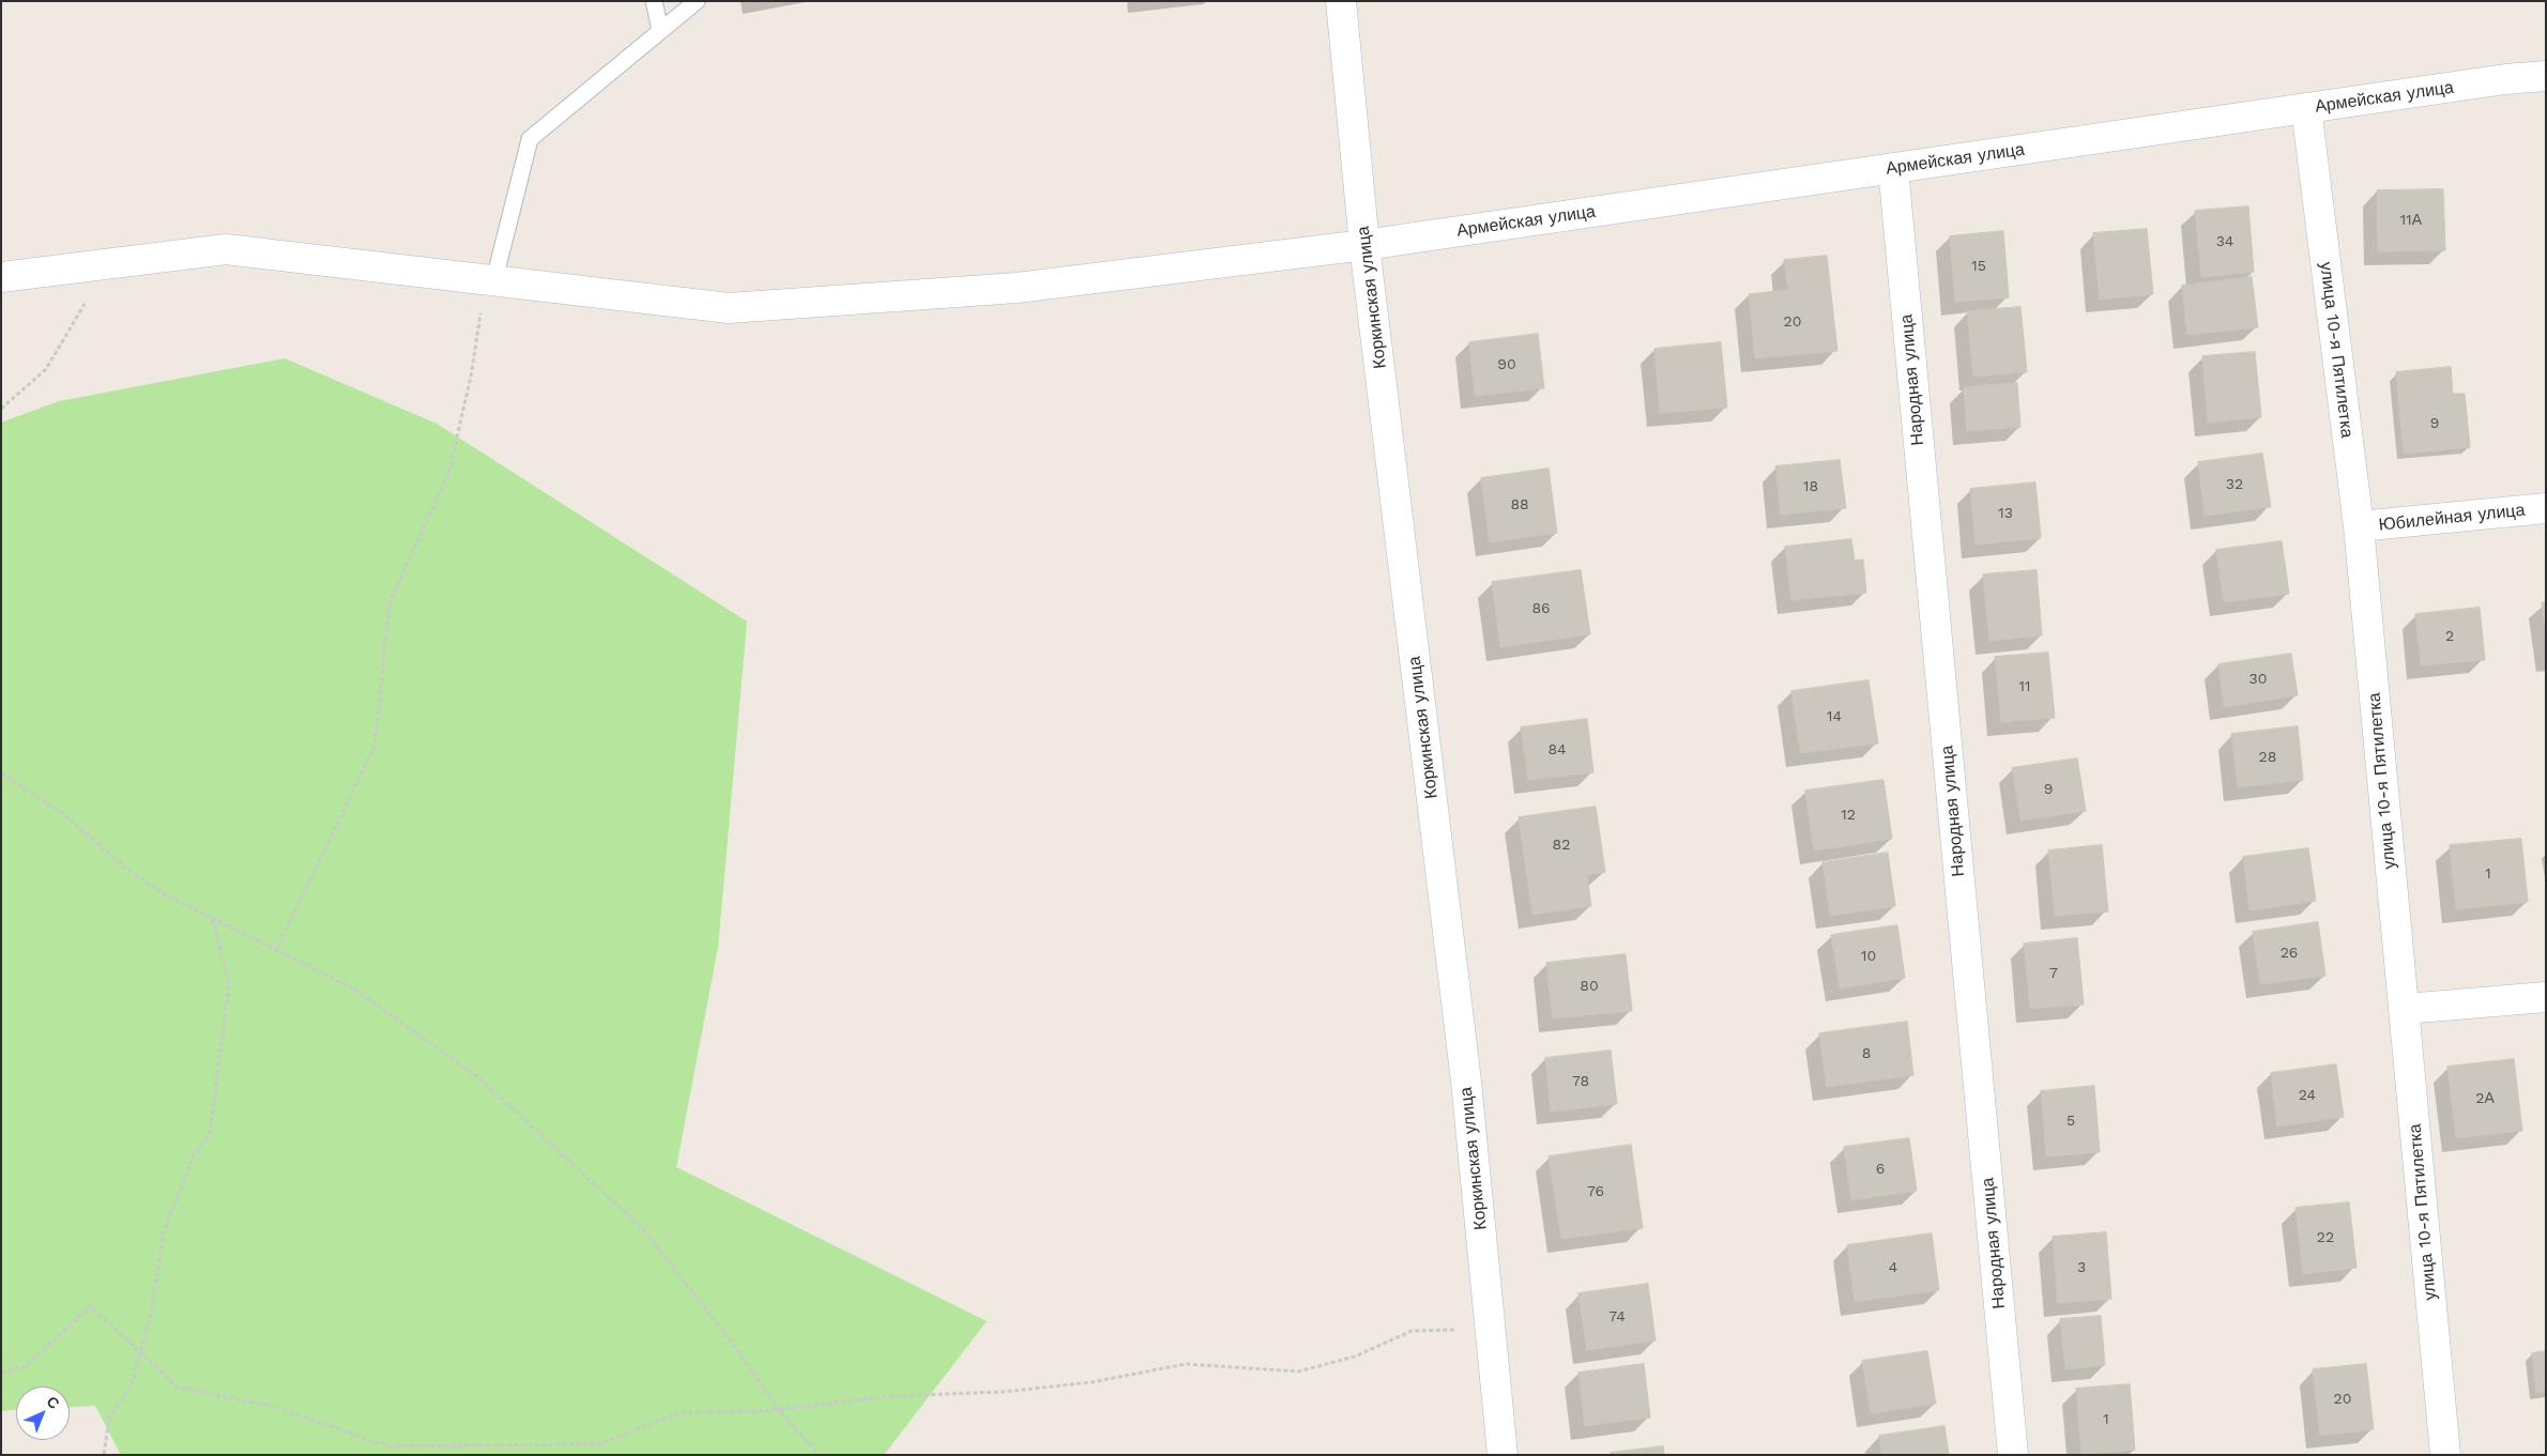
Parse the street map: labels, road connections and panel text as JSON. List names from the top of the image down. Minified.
{"streets":{"street":["Армейская улица","Коркинская улица","улица 10-я Пятилетка","Народная улица","Юбилейная улица"]},"crossings":[["Армейская улица","Коркинская улица"],["Армейская улица","улица 10-я Пятилетка"],["Армейская улица","Народная улица"],["улица 10-я Пятилетка","Юбилейная улица"]],"house_numbers":["11А","34","15","20","90","9","32","18","88","13","86","2","30","11","14","84","28","9","12","82","1","26","10","7","80","8","78","24","2А","5","6","76","22","4","3","74","20","1"],"north":"top right"}
